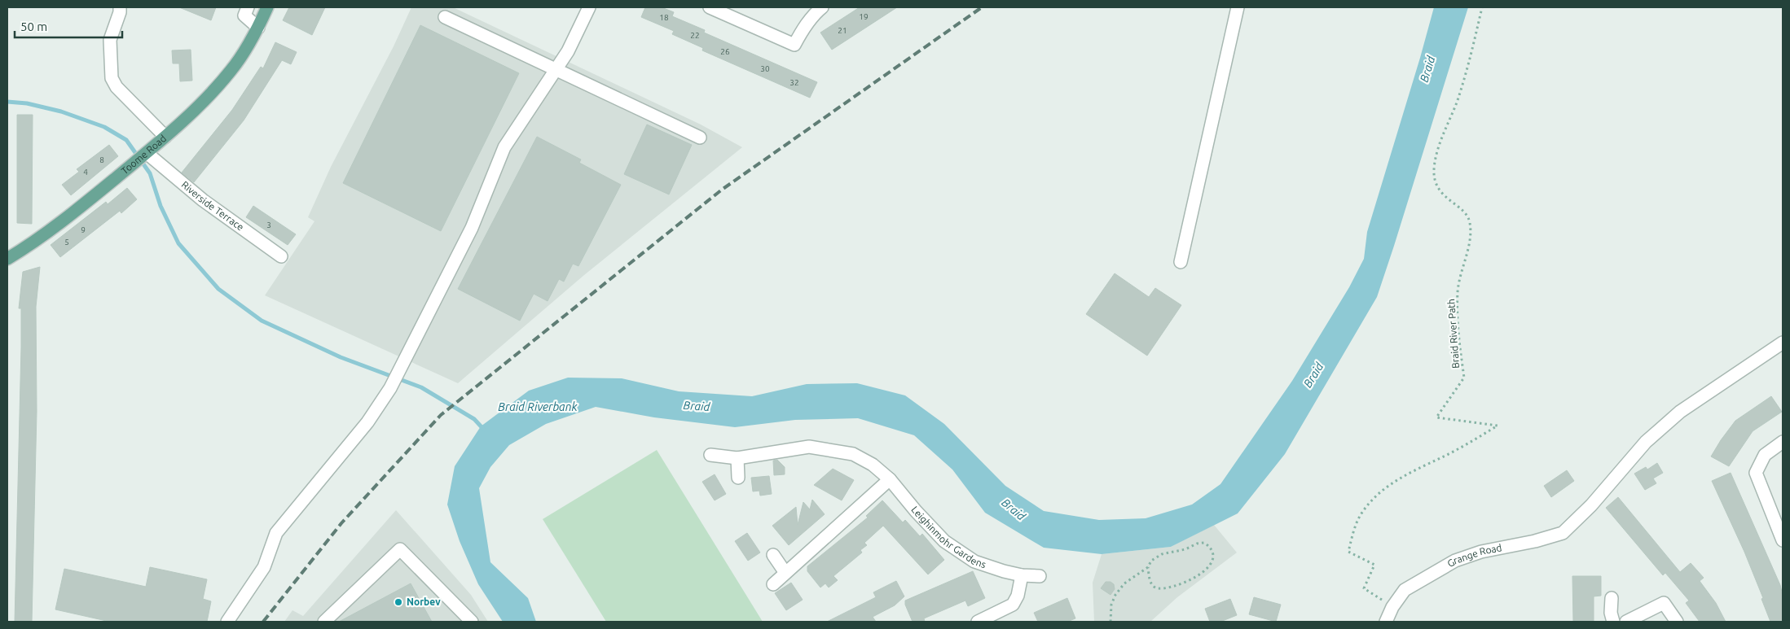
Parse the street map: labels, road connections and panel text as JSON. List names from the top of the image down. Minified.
{"streets":{"main road":["Toome Road"],"street":["Riverside Terrace","Leighinmohr Gardens","Grange Road"],"path":["Braid River Path"]},"crossings":[["Toome Road","Riverside Terrace"],["Braid River Path","Grange Road"]],"water":["Braid","Braid Riverbank"],"places":["Norbev"],"house_numbers":["19","18","21","22","26","30","32","8","4","3","9","5"],"scale_bar":"50 m"}
